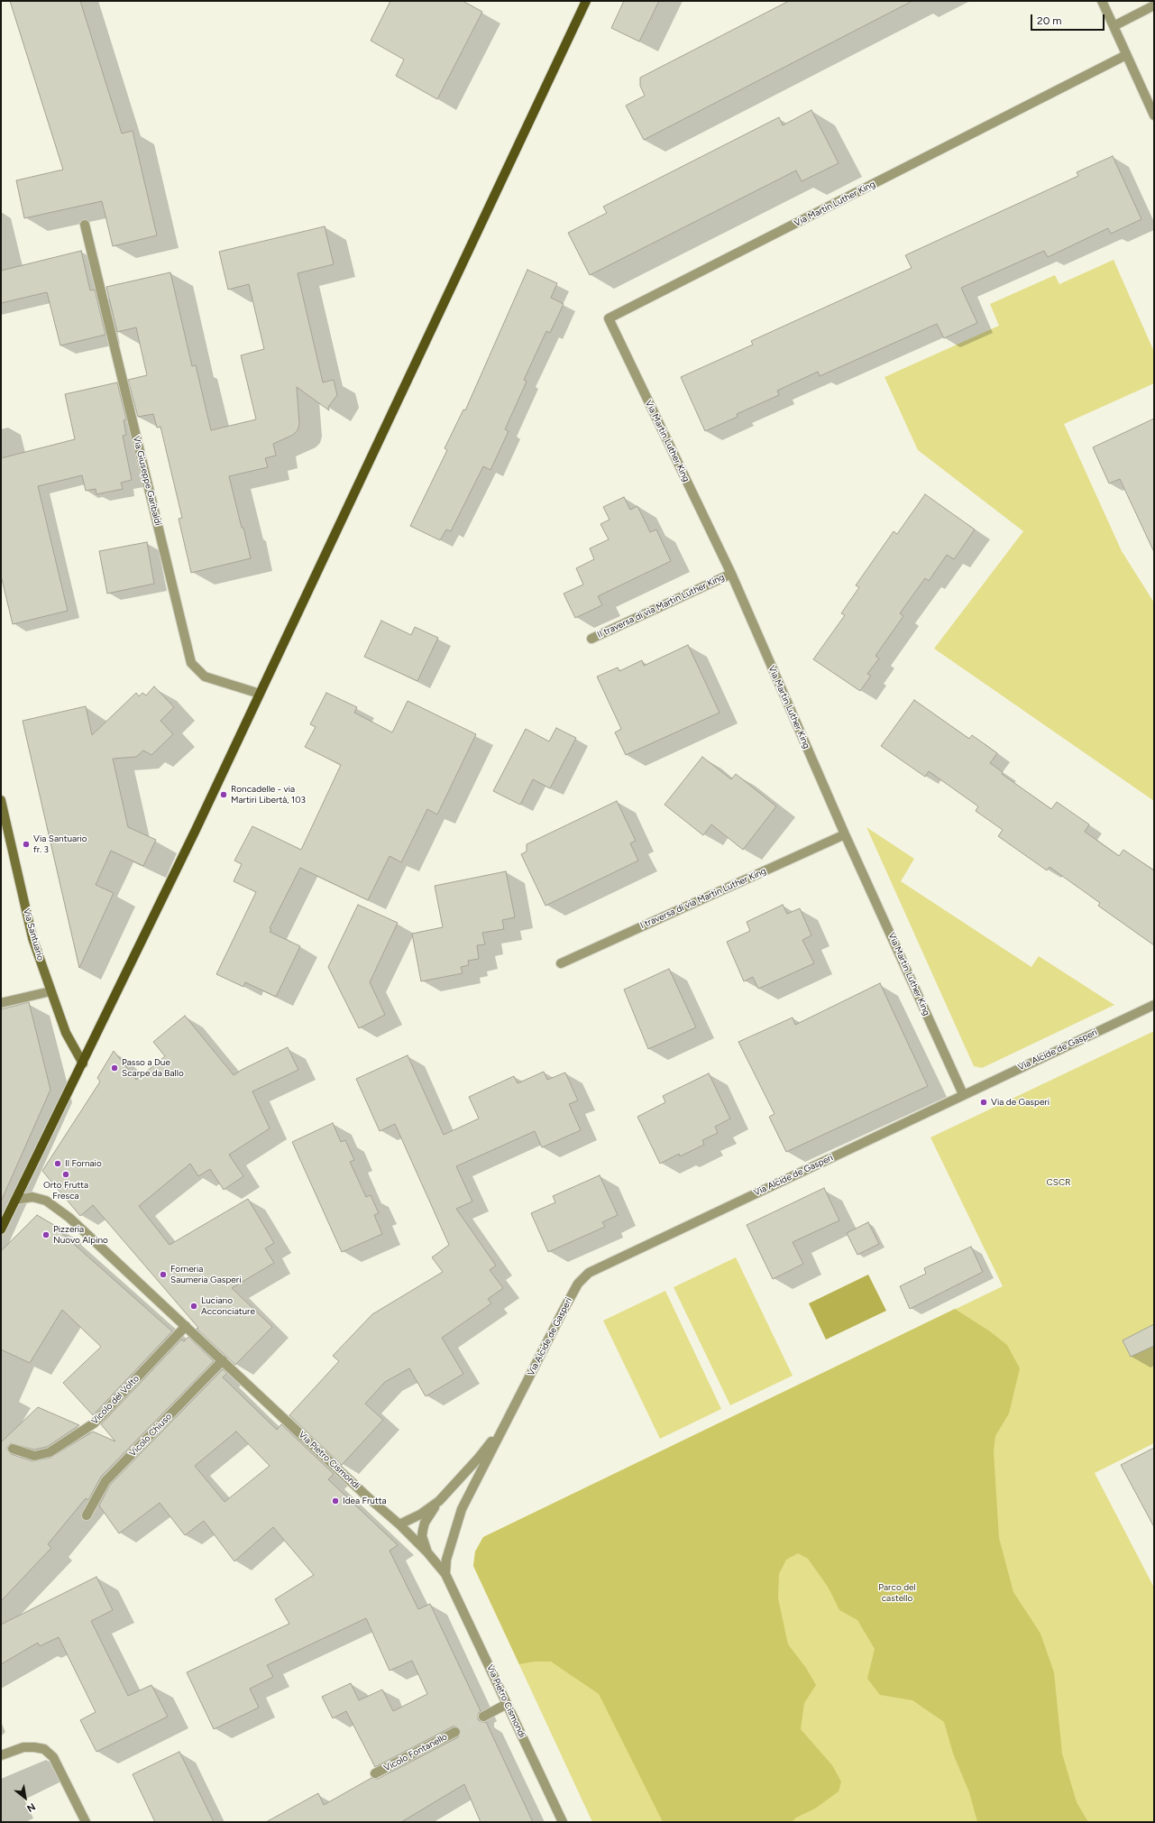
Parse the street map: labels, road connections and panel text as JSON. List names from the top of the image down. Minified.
{"streets":{"street":["Via Martin Luther King","Via Giuseppe Garibaldi","II traversa di via Martin Luther King","I traversa di via Martin Luther King","Via Santuario","Via Alcide de Gasperi","Vicolo del Volto","Vicolo Chiuso","Via Pietro Cismondi","Vicolo Fontanello"]},"crossings":[["Via Martin Luther King","II traversa di via Martin Luther King"],["Via Martin Luther King","I traversa di via Martin Luther King"],["Via Martin Luther King","Via Alcide de Gasperi"],["Via Alcide de Gasperi","Via Pietro Cismondi"],["Vicolo del Volto","Via Pietro Cismondi"],["Vicolo Chiuso","Via Pietro Cismondi"]],"parks":["CSCR","Parco del castello"],"places":["Roncadelle - via Martiri Libertà, 103","Via Santuario fr. 3","Passo a Due Scarpe da Ballo","Via de Gasperi","Il Fornaio","Orto Frutta Fresca","Pizzeria Nuovo Alpino","Forneria Saumeria Gasperi","Luciano Acconciature","Idea Frutta"],"scale_bar":"20 m","north":"bottom right"}
